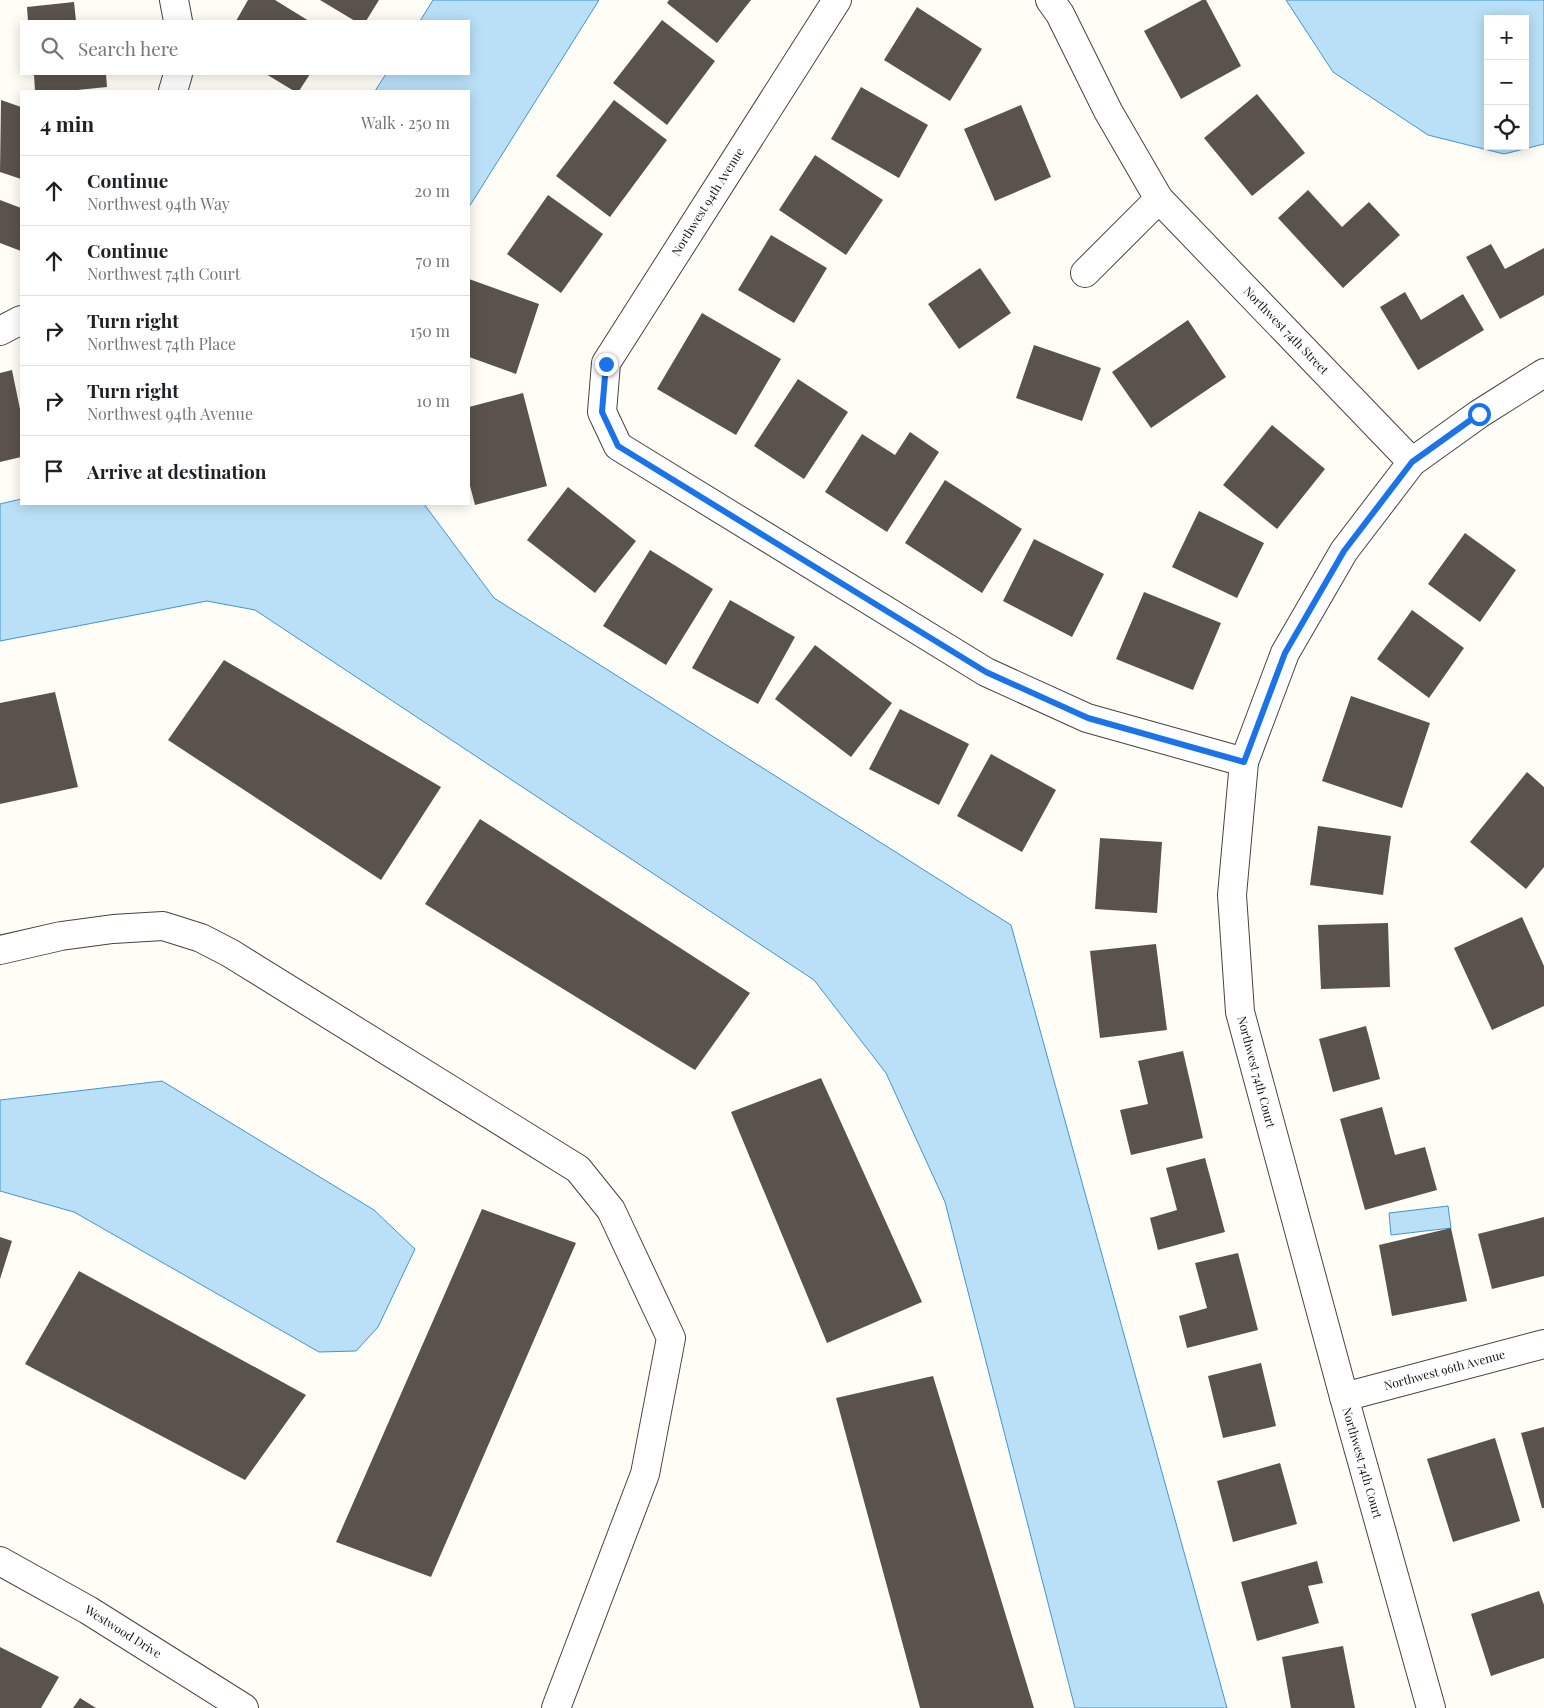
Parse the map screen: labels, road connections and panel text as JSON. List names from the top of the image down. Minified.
{"streets":{"street":["Northwest 94th Avenue","Northwest 74th Street","Northwest 74th Court","Northwest 96th Avenue","Westwood Drive"]},"crossings":[["Northwest 94th Avenue","Northwest 74th Court"],["Northwest 74th Street","Northwest 74th Court"],["Northwest 74th Court","Northwest 96th Avenue"]],"page":{"map_buttons":["+","−"],"search":"Search here","heading":["4 min","Walk · 250 m"],"list":[["Continue","Northwest 94th Way","20 m"],["Continue","Northwest 74th Court","70 m"],["Turn right","Northwest 74th Place","150 m"],["Turn right","Northwest 94th Avenue","10 m"],"Arrive at destination"]}}
